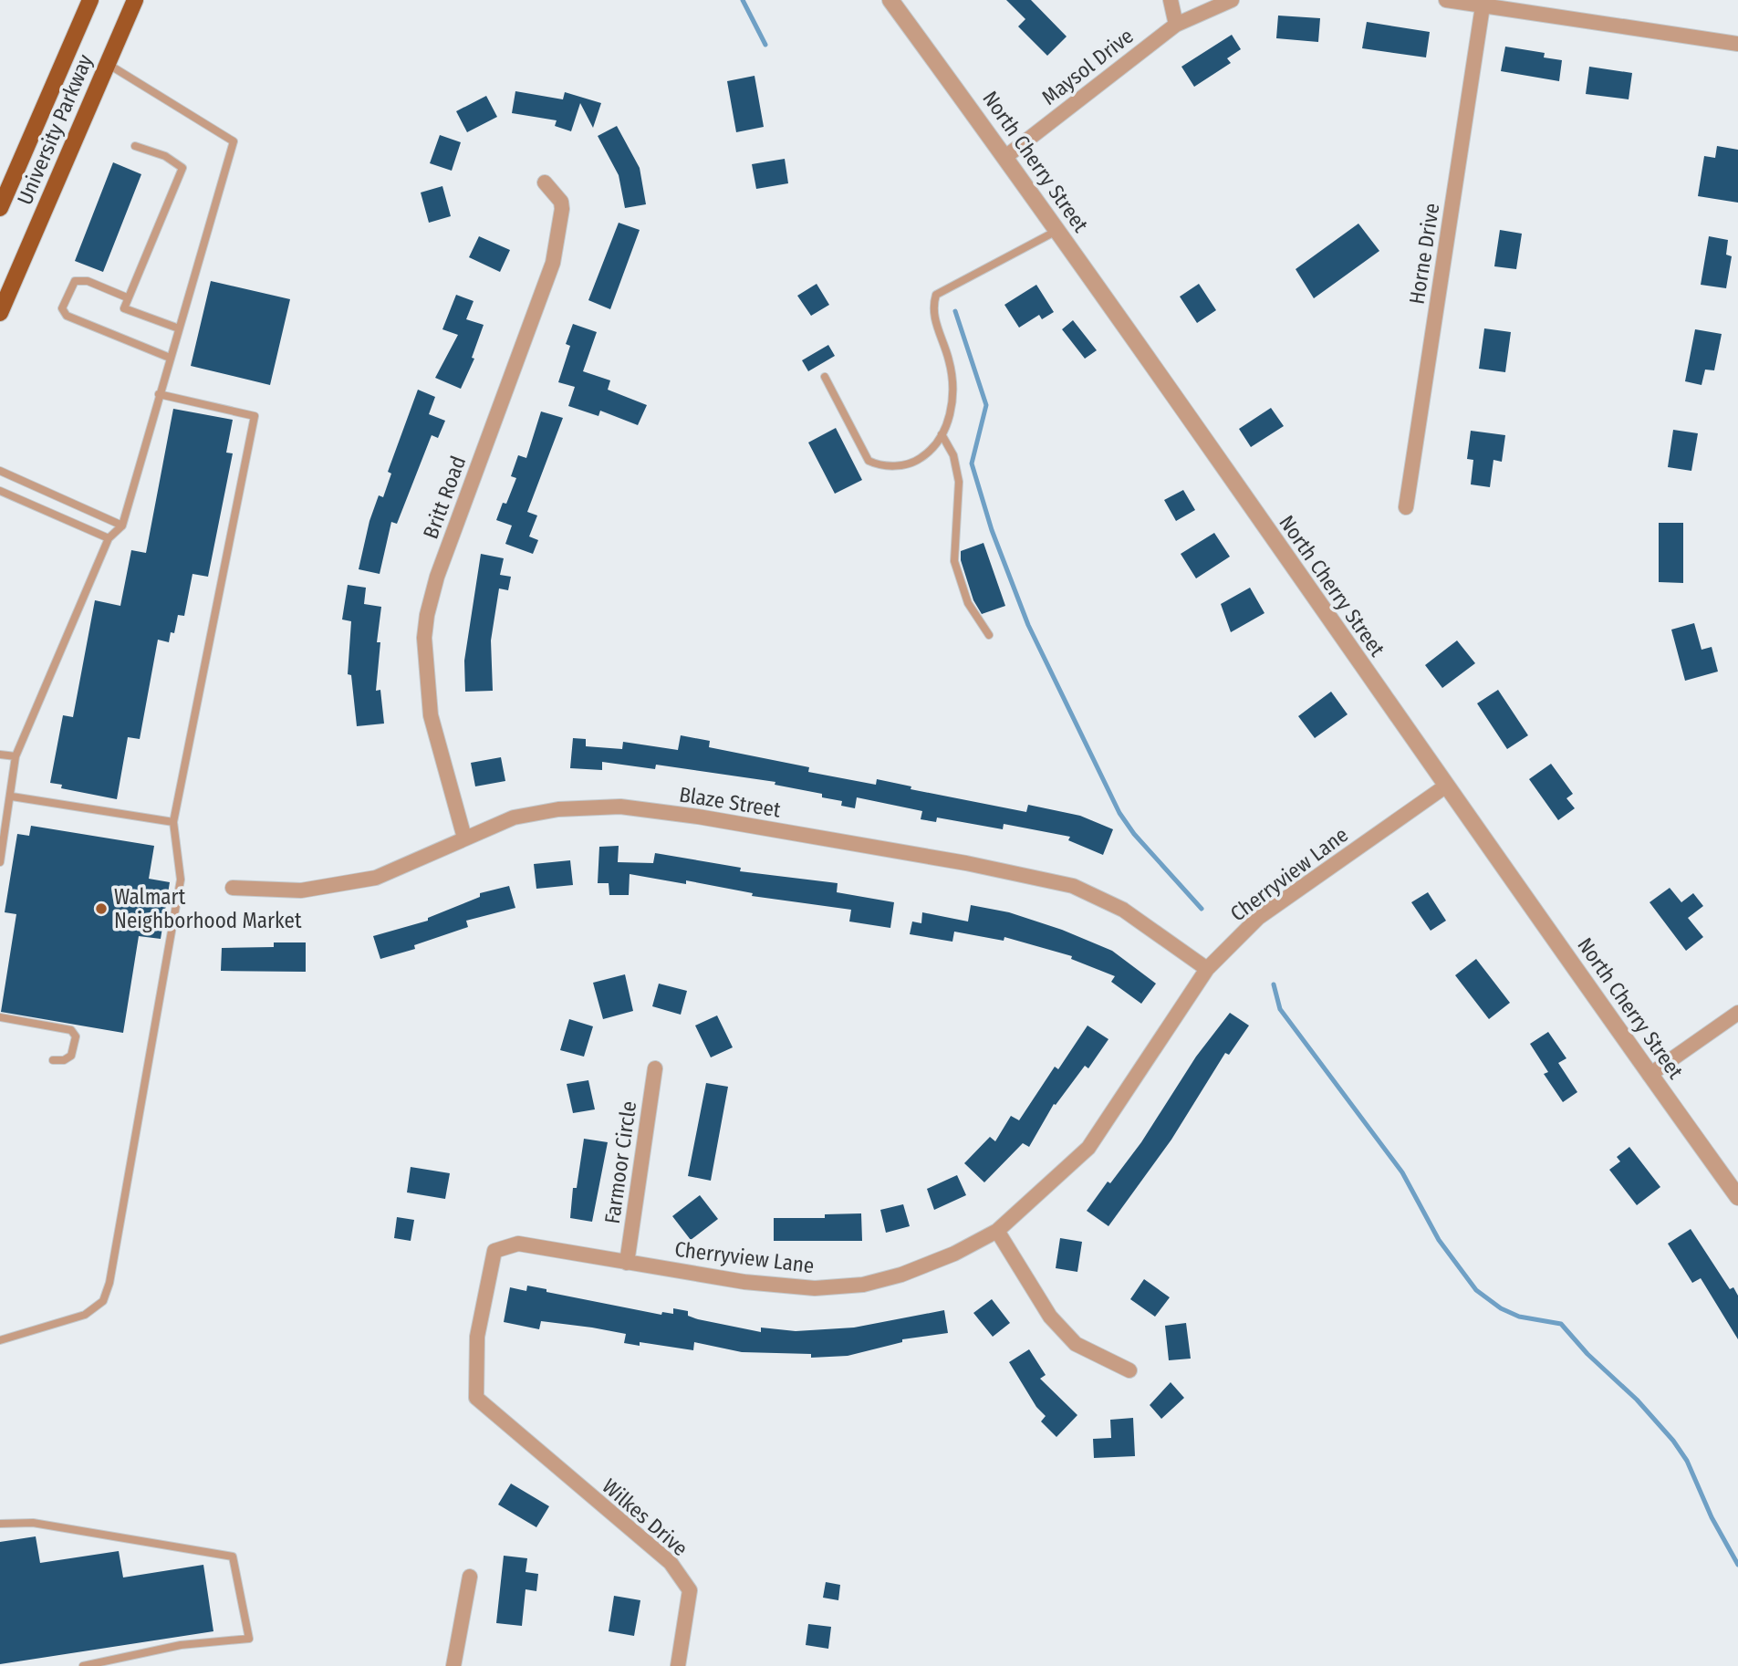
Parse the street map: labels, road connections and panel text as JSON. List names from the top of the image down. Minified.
{"streets":{"main road":["University Parkway"],"street":["Maysol Drive","North Cherry Street","Horne Drive","Britt Road","Blaze Street","Cherryview Lane","Farmoor Circle","Wilkes Drive"]},"crossings":[["Maysol Drive","North Cherry Street"],["North Cherry Street","Cherryview Lane"],["Britt Road","Blaze Street"],["Blaze Street","Cherryview Lane"],["Cherryview Lane","Farmoor Circle"],["Cherryview Lane","Wilkes Drive"]],"places":["Walmart Neighborhood Market"]}
